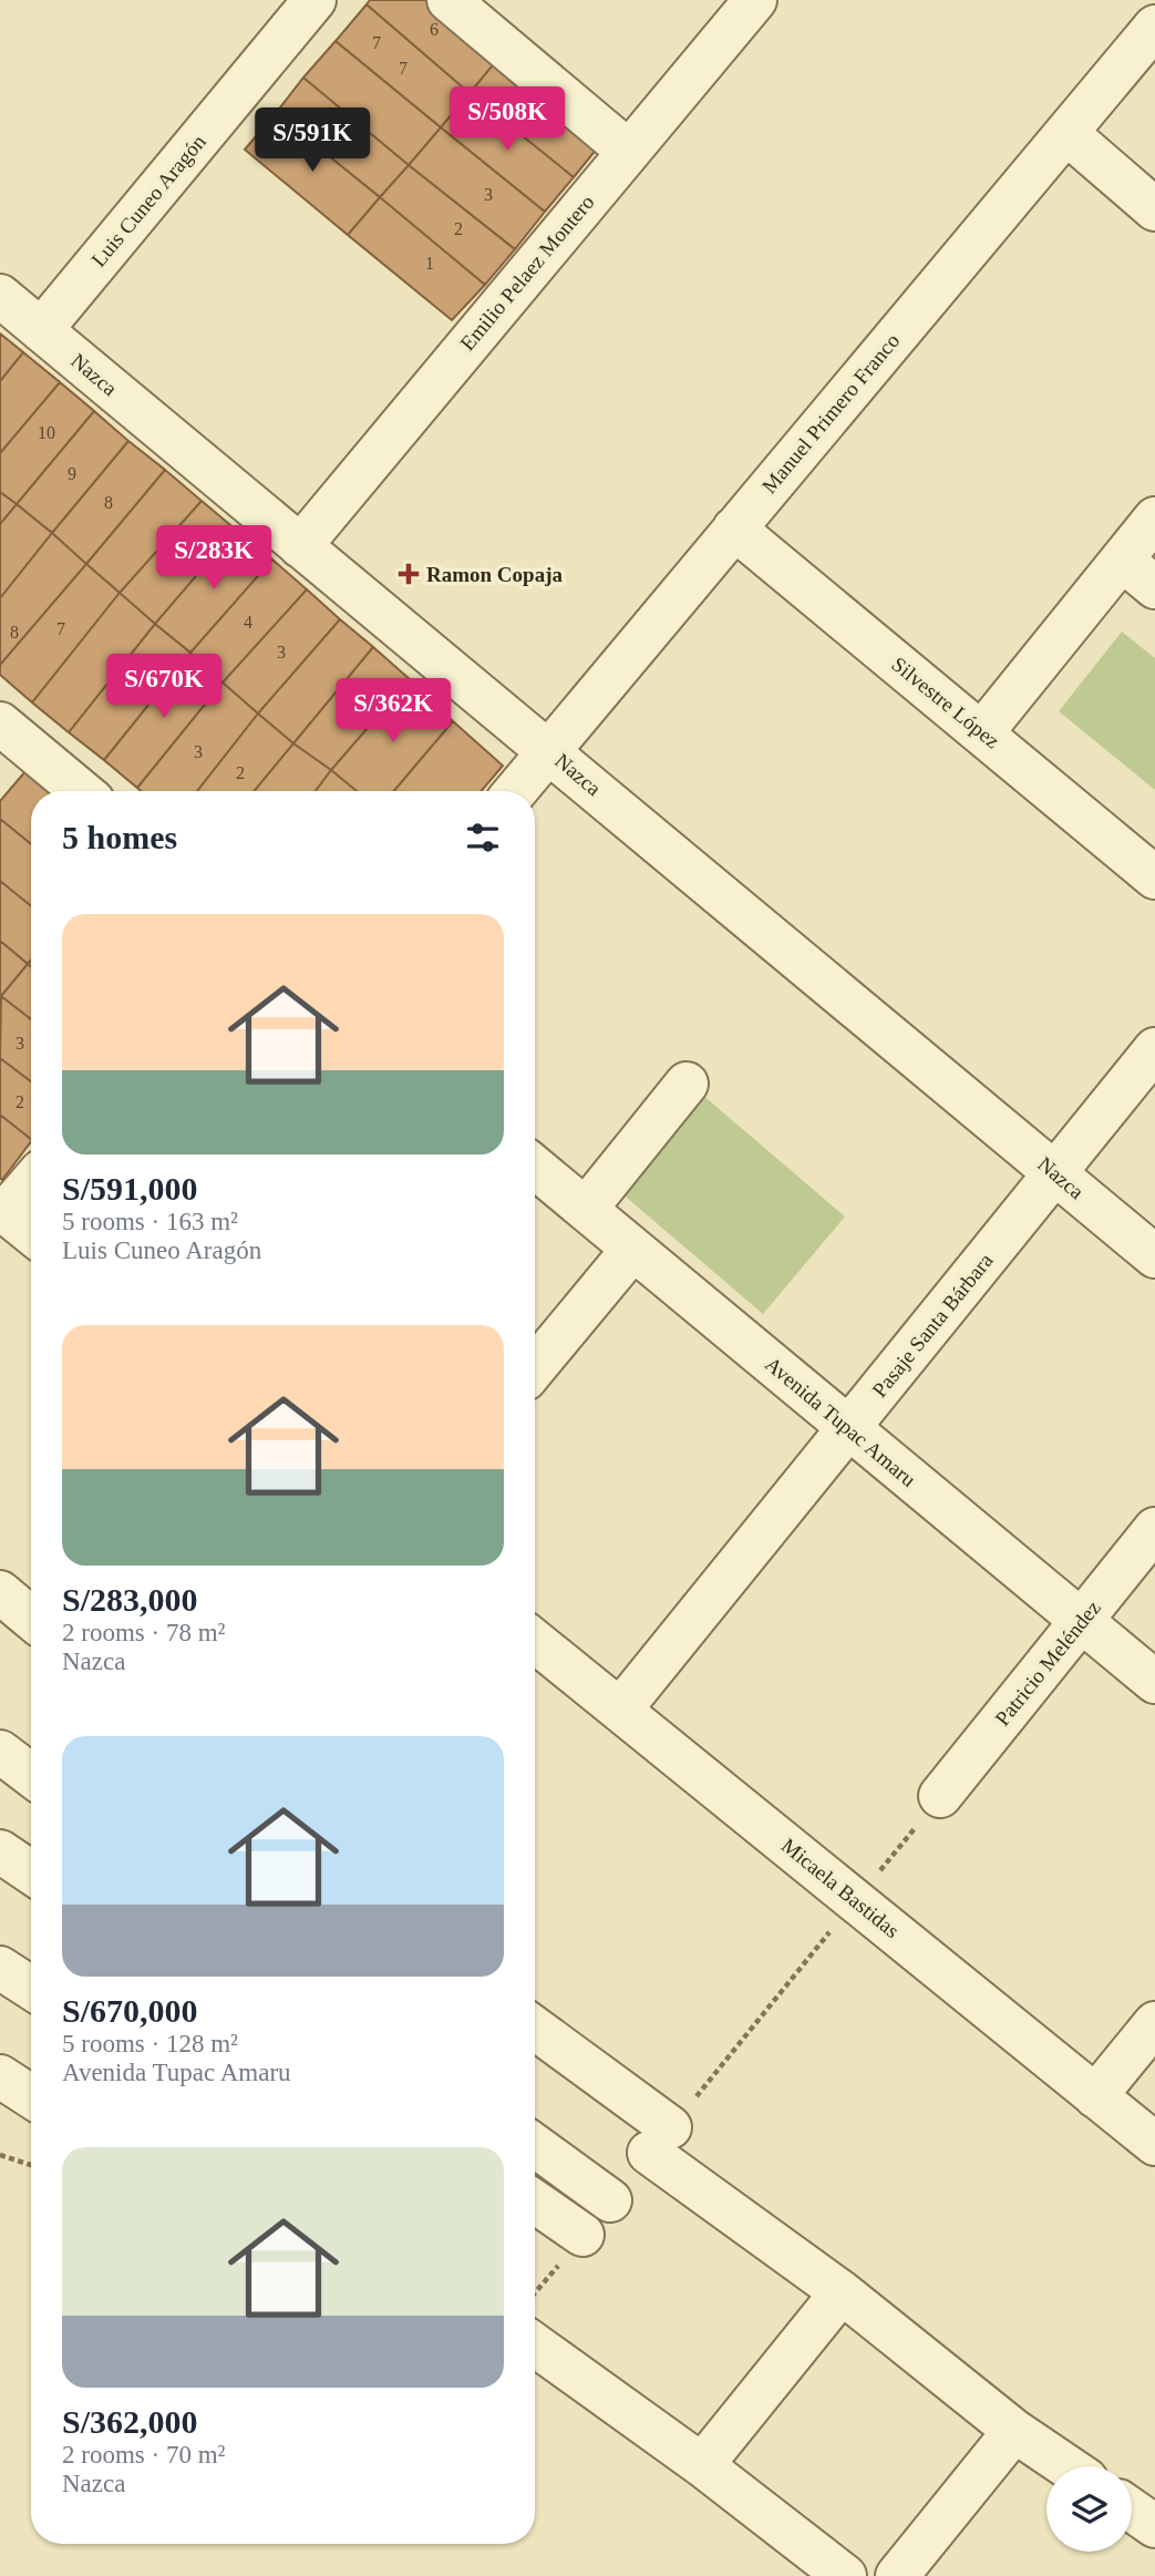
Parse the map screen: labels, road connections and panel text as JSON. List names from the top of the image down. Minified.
{"streets":{"street":["Luis Cuneo Aragón","Emilio Pelaez Montero","Nazca","Manuel Primero Franco","Silvestre López","Pasaje Santa Bárbara","Avenida Tupac Amaru","Patricio Meléndez","Micaela Bastidas"]},"crossings":[["Luis Cuneo Aragón","Nazca"],["Emilio Pelaez Montero","Nazca"],["Nazca","Manuel Primero Franco"],["Nazca","Pasaje Santa Bárbara"],["Manuel Primero Franco","Silvestre López"],["Pasaje Santa Bárbara","Avenida Tupac Amaru"],["Pasaje Santa Bárbara","Micaela Bastidas"],["Avenida Tupac Amaru","Patricio Meléndez"]],"places":{"health":["Ramon Copaja"]},"house_numbers":["6","7","7","3","2","1","10","9","8","4","7","8","3","3","2","3","2"],"page":{"price":["S/508K","S/591K","S/283K","S/670K","S/362K"],"heading":"5 homes","list":[{"name":"S/591,000","note":"5 rooms · 163 m² · Luis Cuneo Aragón"},{"name":"S/283,000","note":"2 rooms · 78 m² · Nazca"},{"name":"S/670,000","note":"5 rooms · 128 m² · Avenida Tupac Amaru"},{"name":"S/362,000","note":"2 rooms · 70 m² · Nazca"}]}}
